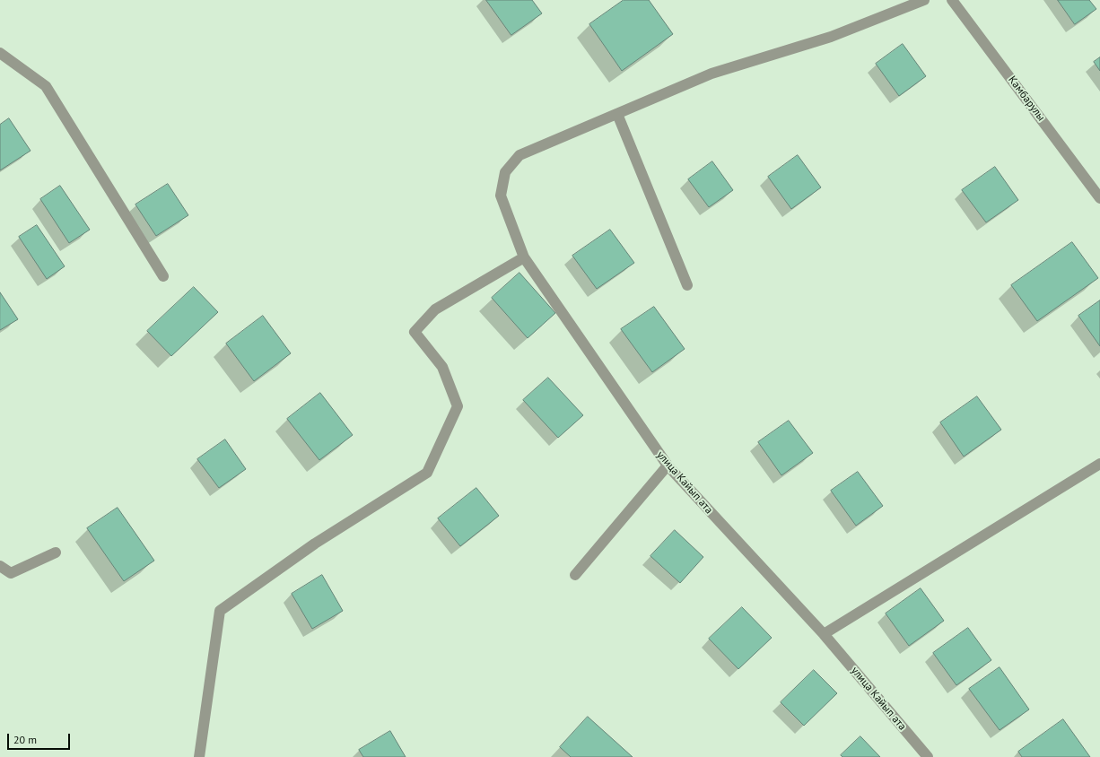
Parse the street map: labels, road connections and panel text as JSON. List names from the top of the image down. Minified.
{"streets":{"street":["Камбарулы","улица Кайып ата"]},"scale_bar":"20 m"}
